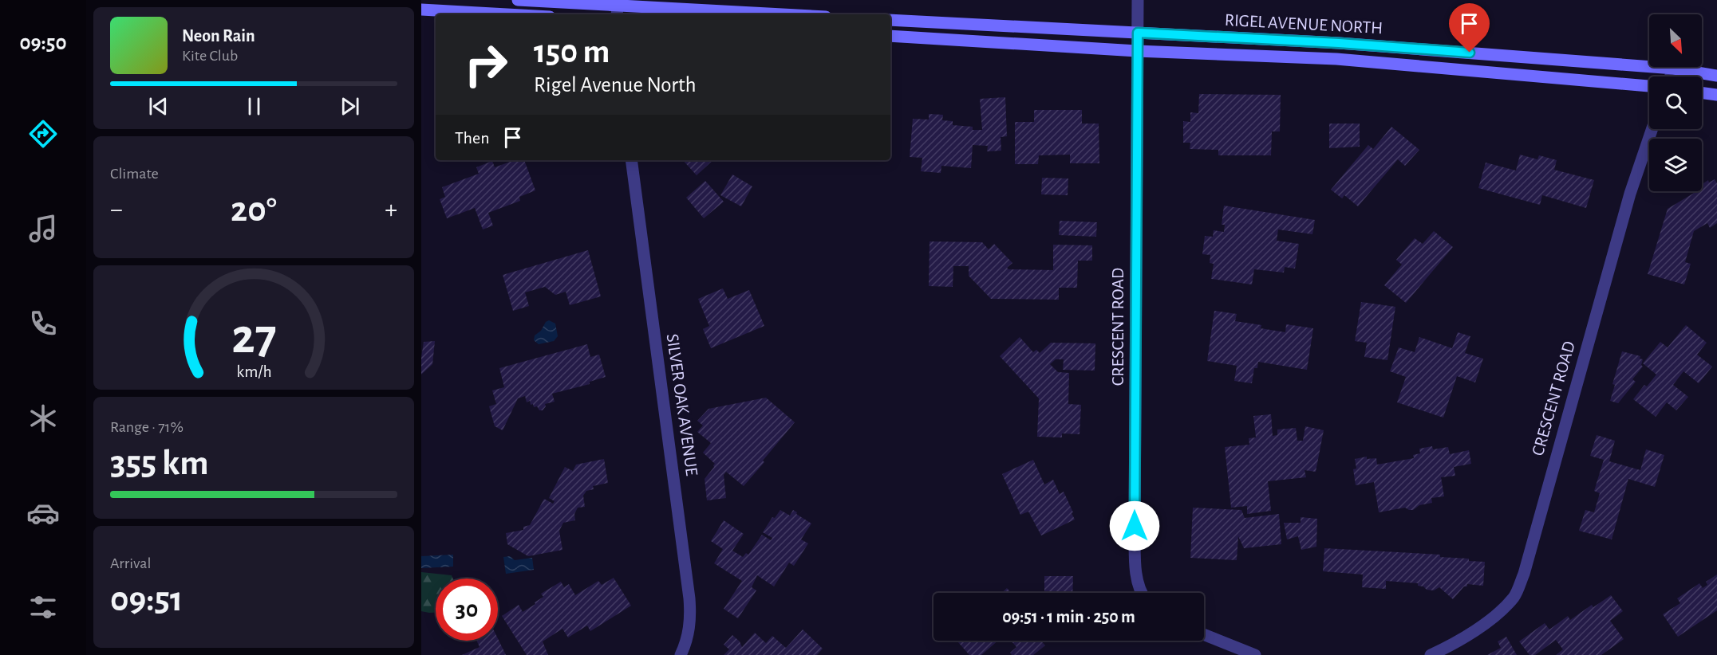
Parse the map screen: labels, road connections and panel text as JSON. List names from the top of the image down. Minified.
{"streets":{"main road":["RIGEL AVENUE NORTH"],"street":["CRESCENT ROAD","SILVER OAK AVENUE"]},"crossings":[["RIGEL AVENUE NORTH","CRESCENT ROAD"]],"north":"bottom right","page":{"tabs":"09:50","turn":["150 m","Rigel Avenue North"],"song":["Neon Rain","Kite Club"],"then":"Then","tile":["Climate",["Range · 71%","355 km"],["Arrival","09:51"]],"heat":["−","20°","+"],"limit":"30","trip":"09:51 · 1 min · 250 m","gauge":["27","km/h"]}}
